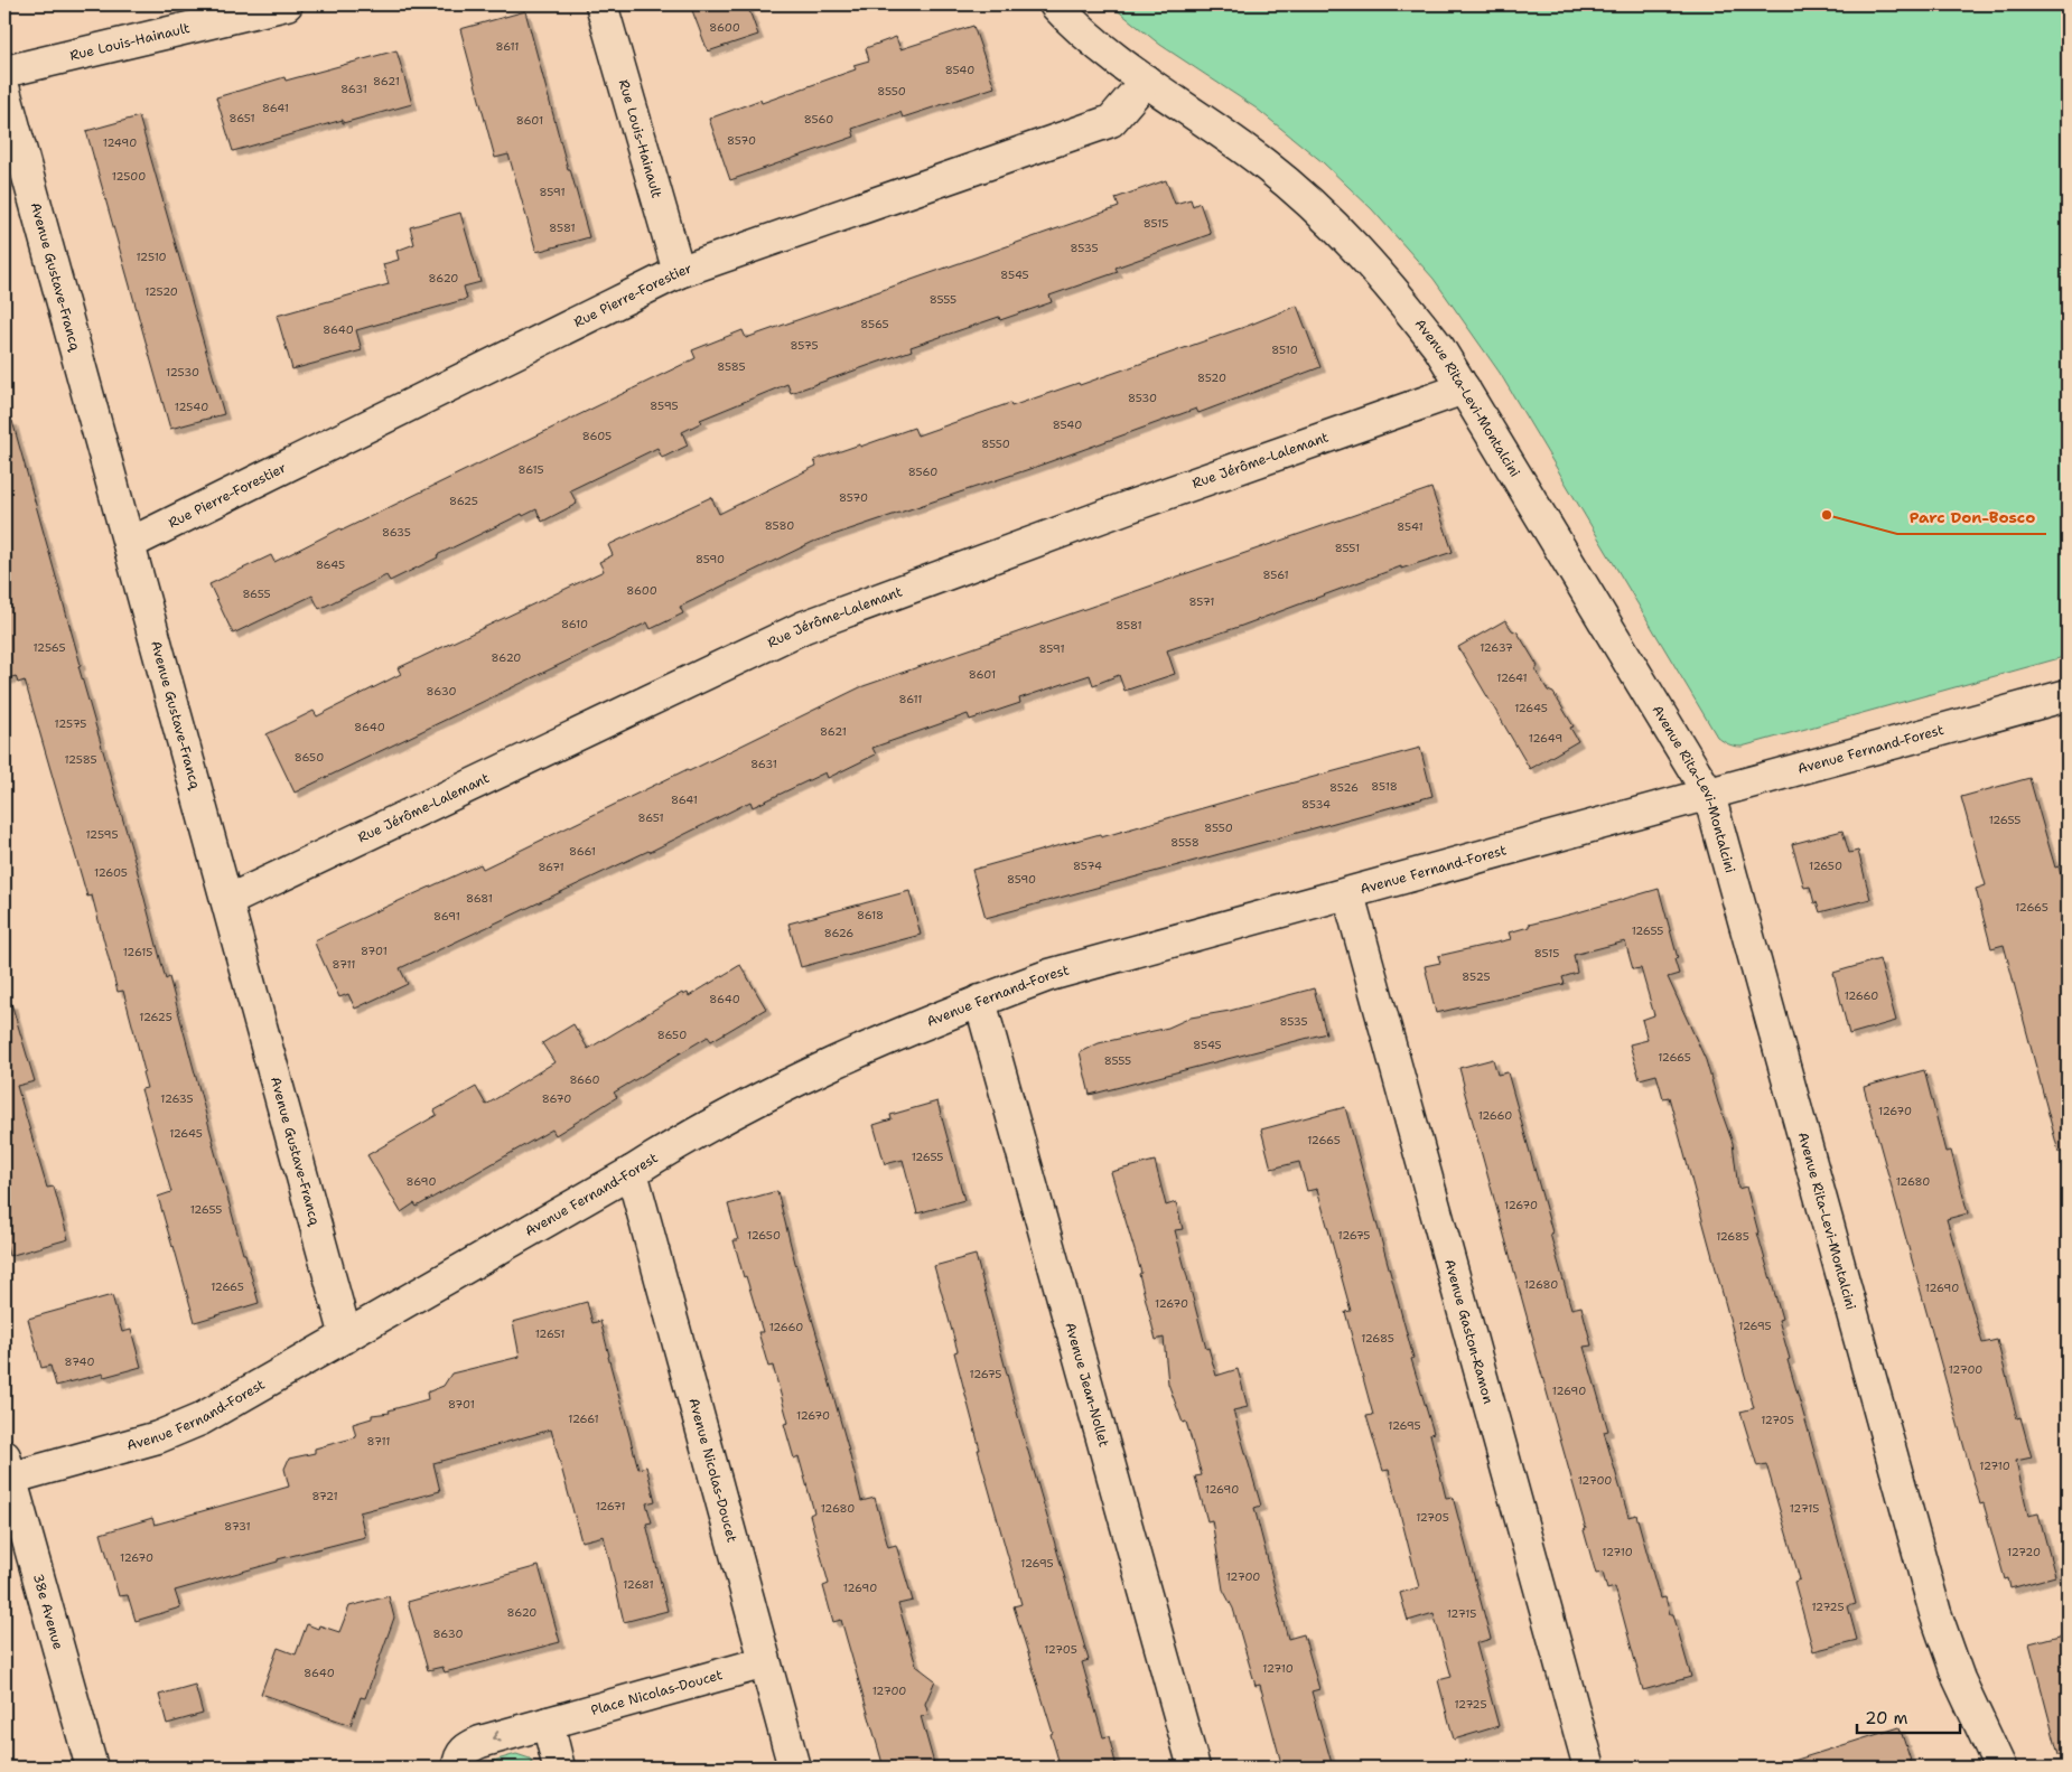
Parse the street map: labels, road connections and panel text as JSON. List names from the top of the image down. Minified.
{"streets":{"street":["Rue Louis-Hainault","Avenue Gustave-Francq","Rue Pierre-Forestier","Avenue Rita-Levi-Montalcini","Rue Jérôme-Lalemant","Avenue Fernand-Forest","Avenue Gaston-Ramon","Avenue Jean-Nollet","Avenue Nicolas-Doucet","38e Avenue","Place Nicolas-Doucet"]},"crossings":[["Rue Louis-Hainault","Rue Pierre-Forestier"],["Avenue Gustave-Francq","Rue Pierre-Forestier"],["Avenue Gustave-Francq","Rue Jérôme-Lalemant"],["Avenue Gustave-Francq","Avenue Fernand-Forest"],["Rue Pierre-Forestier","Avenue Rita-Levi-Montalcini"],["Avenue Rita-Levi-Montalcini","Rue Jérôme-Lalemant"],["Avenue Rita-Levi-Montalcini","Avenue Fernand-Forest"],["Avenue Fernand-Forest","Avenue Gaston-Ramon"],["Avenue Fernand-Forest","Avenue Jean-Nollet"],["Avenue Fernand-Forest","Avenue Nicolas-Doucet"],["Avenue Fernand-Forest","38e Avenue"],["Avenue Nicolas-Doucet","Place Nicolas-Doucet"]],"places":["Parc Don-Bosco"],"house_numbers":["8600","8611","8540","8621","8631","8550","8641","8651","8560","8601","8570","12490","12500","8591","8515","8581","8535","12510","8545","8620","12520","8555","8565","8640","8575","8510","8585","12530","8520","8530","8595","12540","8540","8605","8550","8615","8560","8570","8625","8580","8541","8635","8551","8590","8645","8561","8600","8655","8571","8610","8581","12565","12637","8591","8620","8601","12641","8630","8611","12645","12575","8640","8621","12649","8650","12585","8631","8518","8526","8641","8534","8651","12655","8550","12595","8558","8661","8574","12650","8671","12605","8590","8681","12665","8618","8691","12655","8626","8701","12615","8515","8711","8525","12660","8640","12625","8535","8650","8545","12665","8555","8660","12635","8670","12670","12660","12645","12665","12655","8690","12680","12670","12655","12650","12675","12685","12680","12665","12690","12670","12695","12660","12651","12685","8740","12700","12675","12690","8701","12670","12661","12705","12695","8711","12710","12700","12690","8721","12671","12680","12715","12705","8731","12710","12720","12670","12695","12700","12681","12690","12725","8620","12715","8630","12705","12710","8640","12700","12725"],"scale_bar":"20 m"}
